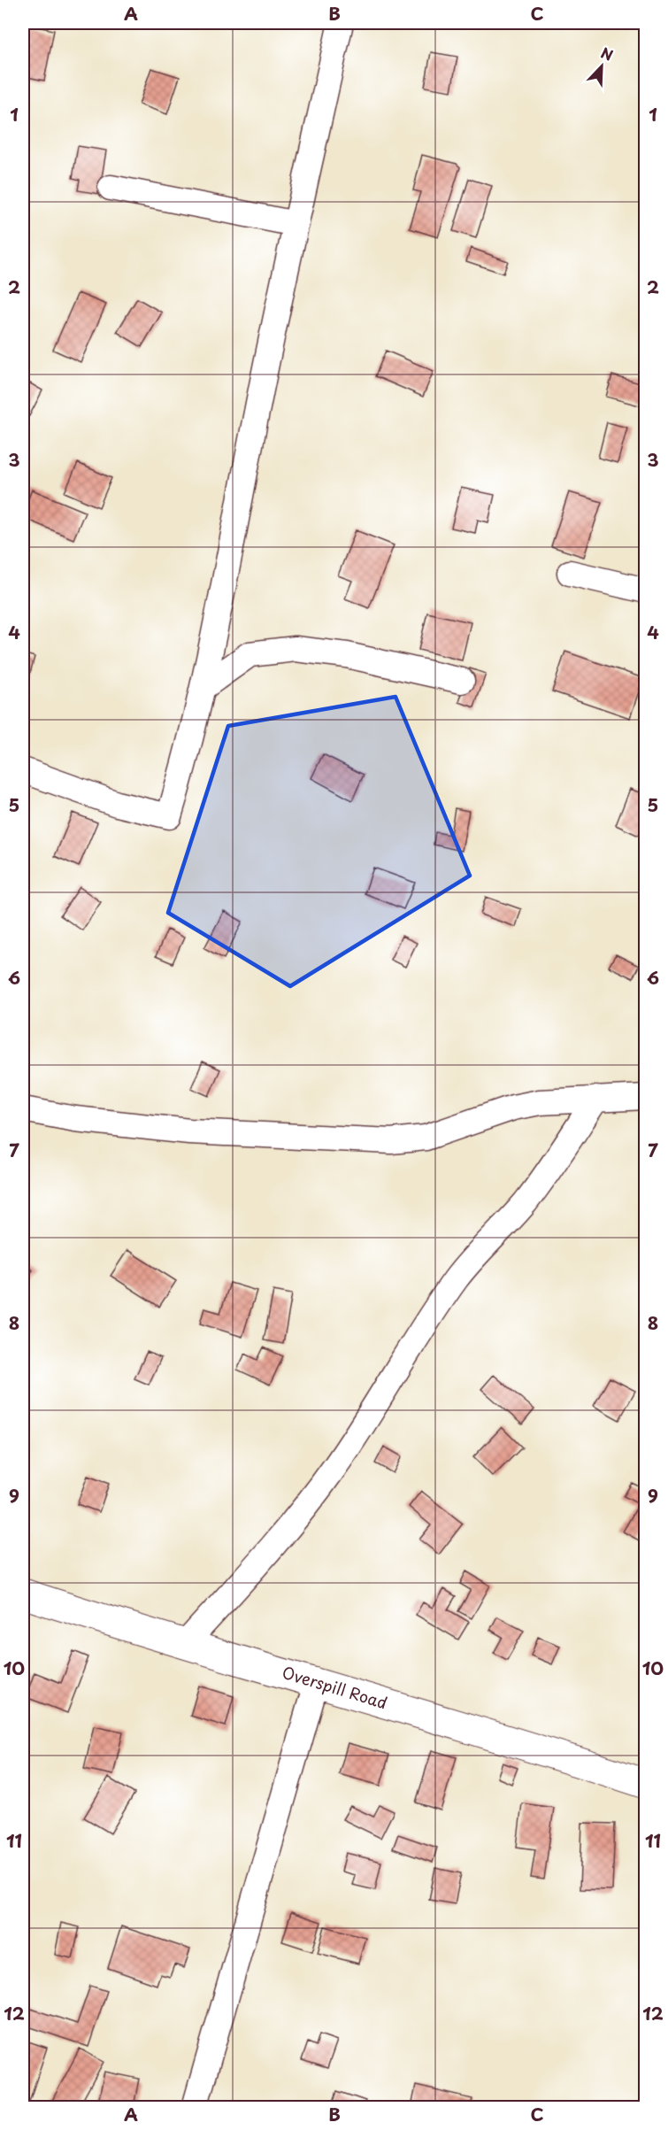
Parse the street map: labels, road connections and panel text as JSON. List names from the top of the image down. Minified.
{"streets":{"street":["Overspill Road"]},"north":"top right","grid":{"columns":["A","B","C"],"rows":["1","2","3","4","5","6","7","8","9","10","11","12"]}}
